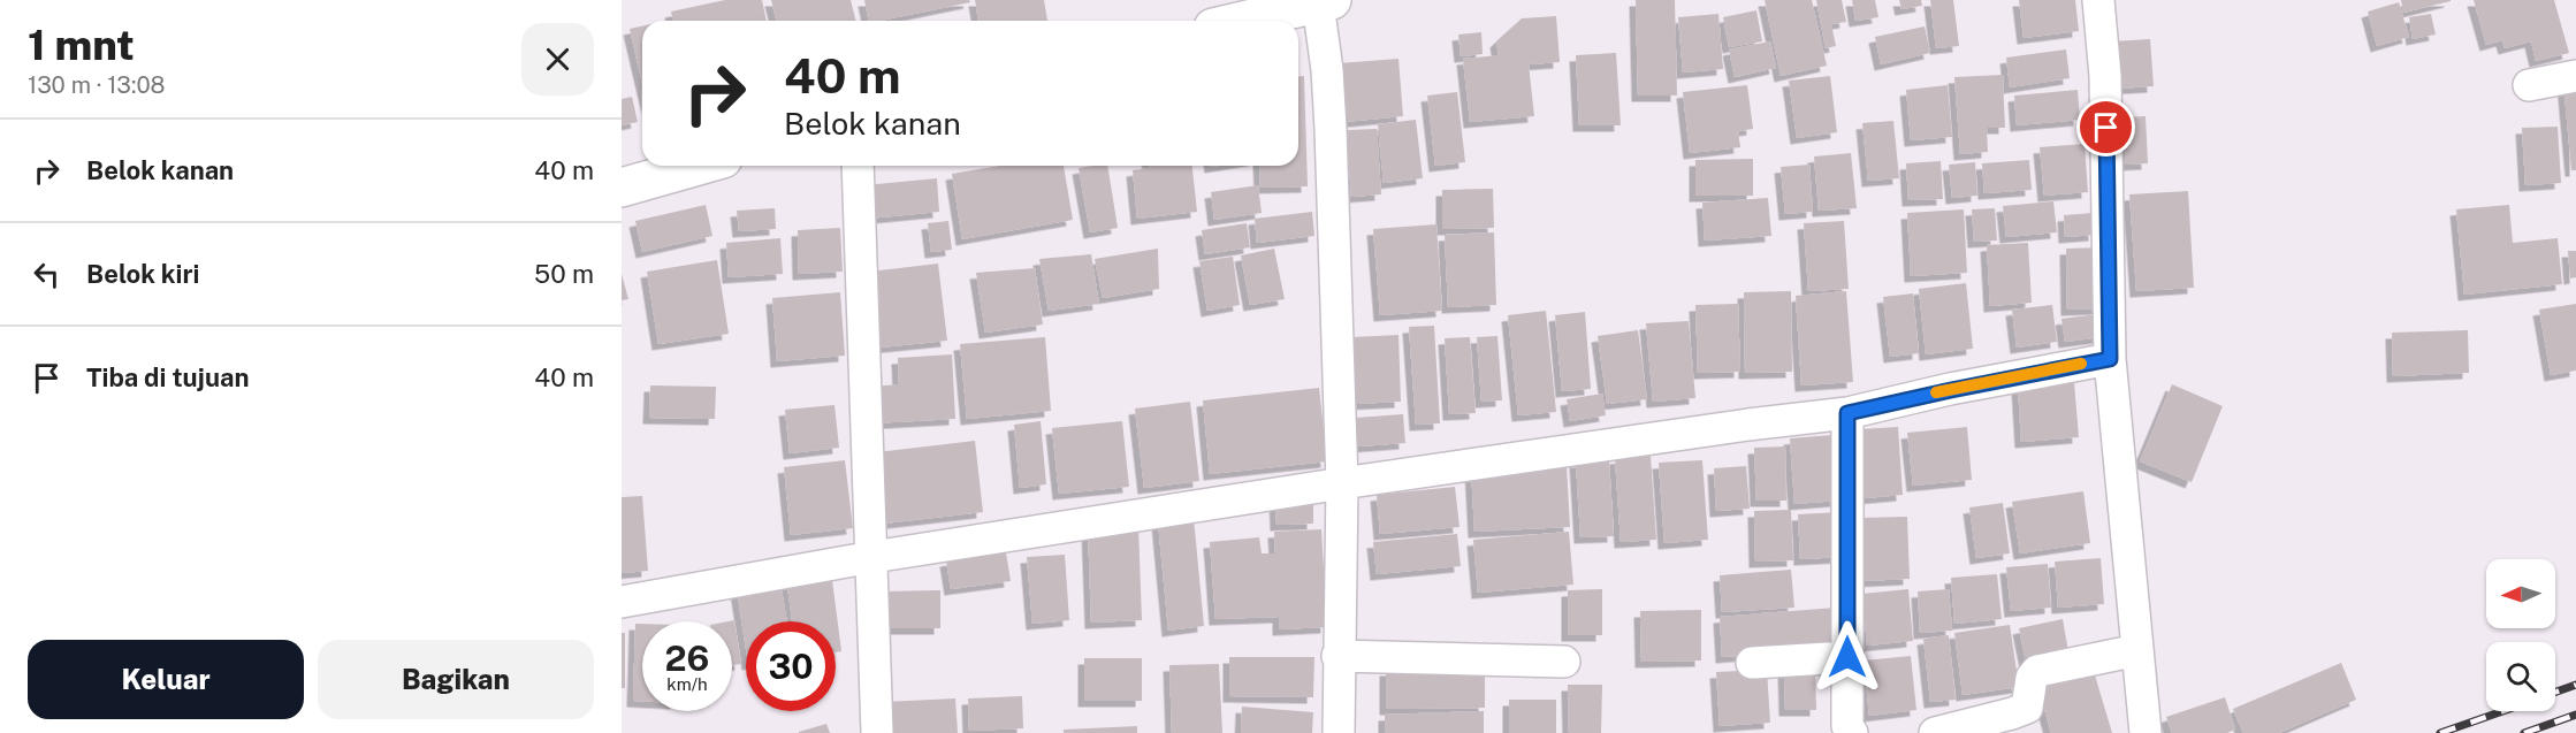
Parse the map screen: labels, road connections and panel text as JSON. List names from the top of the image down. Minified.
{"north":"left","page":{"heading":["1 mnt","130 m · 13:08"],"turn":["40 m","Belok kanan"],"list":[{"name":"Belok kanan","value":"40 m"},{"name":"Belok kiri","value":"50 m"},{"name":"Tiba di tujuan","value":"40 m"}],"speed":"26 km/h","limit":"30","buttons":["Keluar","Bagikan"]}}
